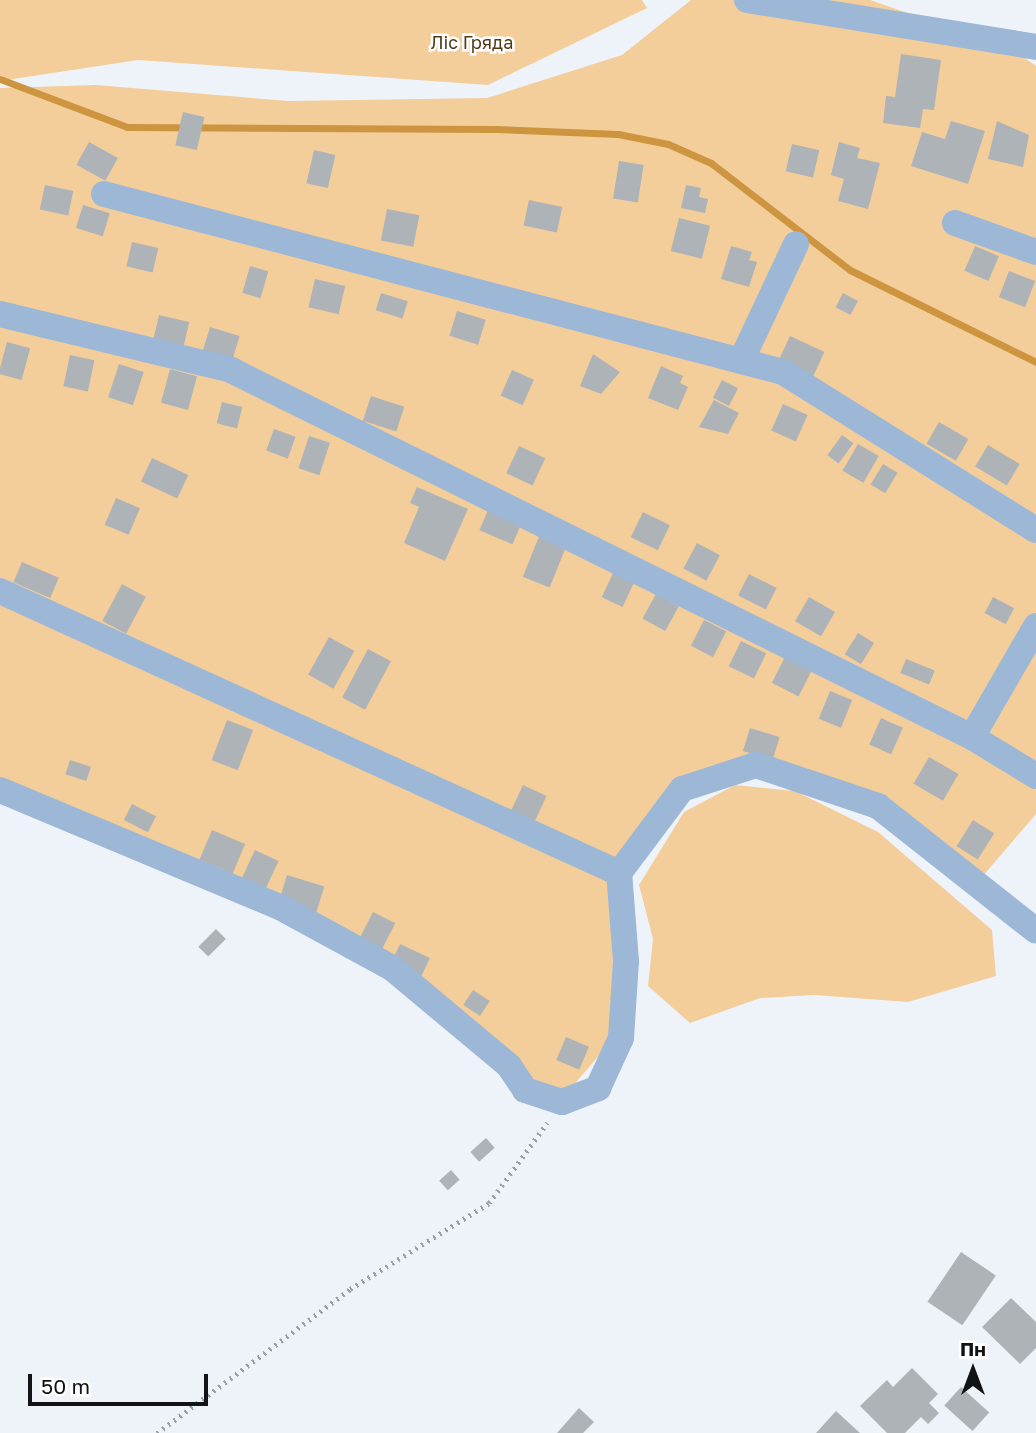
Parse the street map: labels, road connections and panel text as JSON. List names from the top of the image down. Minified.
{"parks":["Ліс Гряда"],"scale_bar":"50 m","north":"top"}
